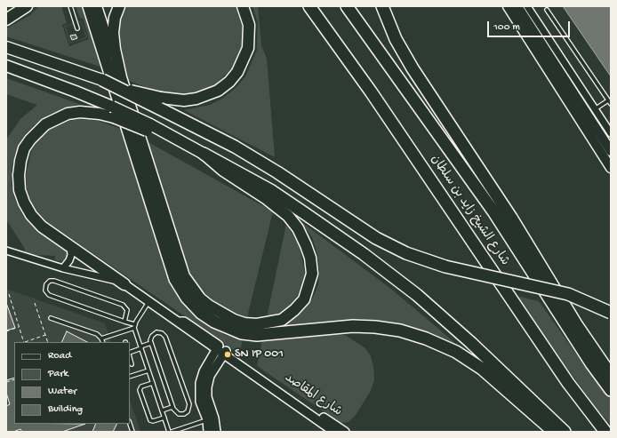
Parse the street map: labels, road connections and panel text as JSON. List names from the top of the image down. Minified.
{"streets":{"highway":["شارع الشيخ زايد بن سلطان"],"street":["شارع المقاصد"]},"places":["SN IP 001"],"legend":["Road","Park","Water","Building"],"scale_bar":"100 m"}
